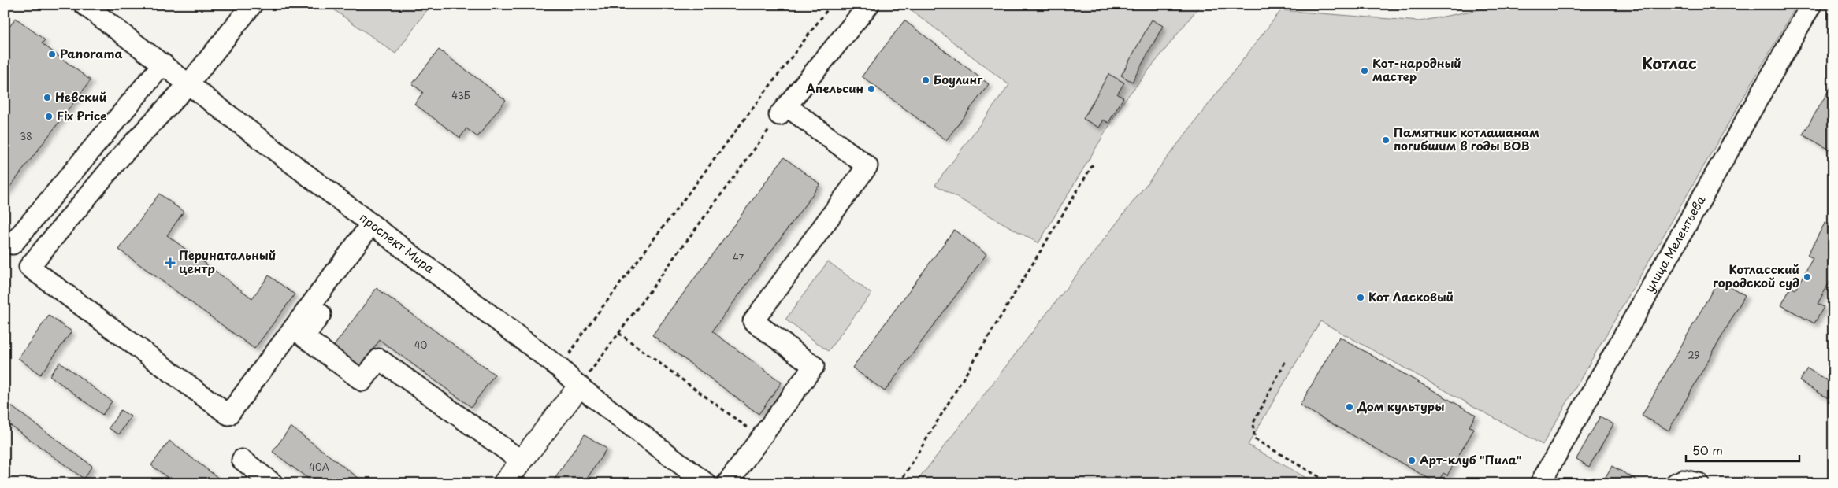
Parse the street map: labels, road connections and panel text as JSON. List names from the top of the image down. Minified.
{"streets":{"street":["проспект Мира","улица Мелентьева"]},"districts":["Котлас"],"places":{"other":["Panorama","Кот-народный мастер","Боулинг","Апельсин","Невский","Fix Price","Памятник котлашанам погибшим в годы ВОВ","Котласский городской суд","Кот Ласковый","Дом культуры","Арт-клуб \"Пила\""],"health":["Перинатальный центр"]},"house_numbers":["43Б","38","47","40","29","40А"],"scale_bar":"50 m"}
